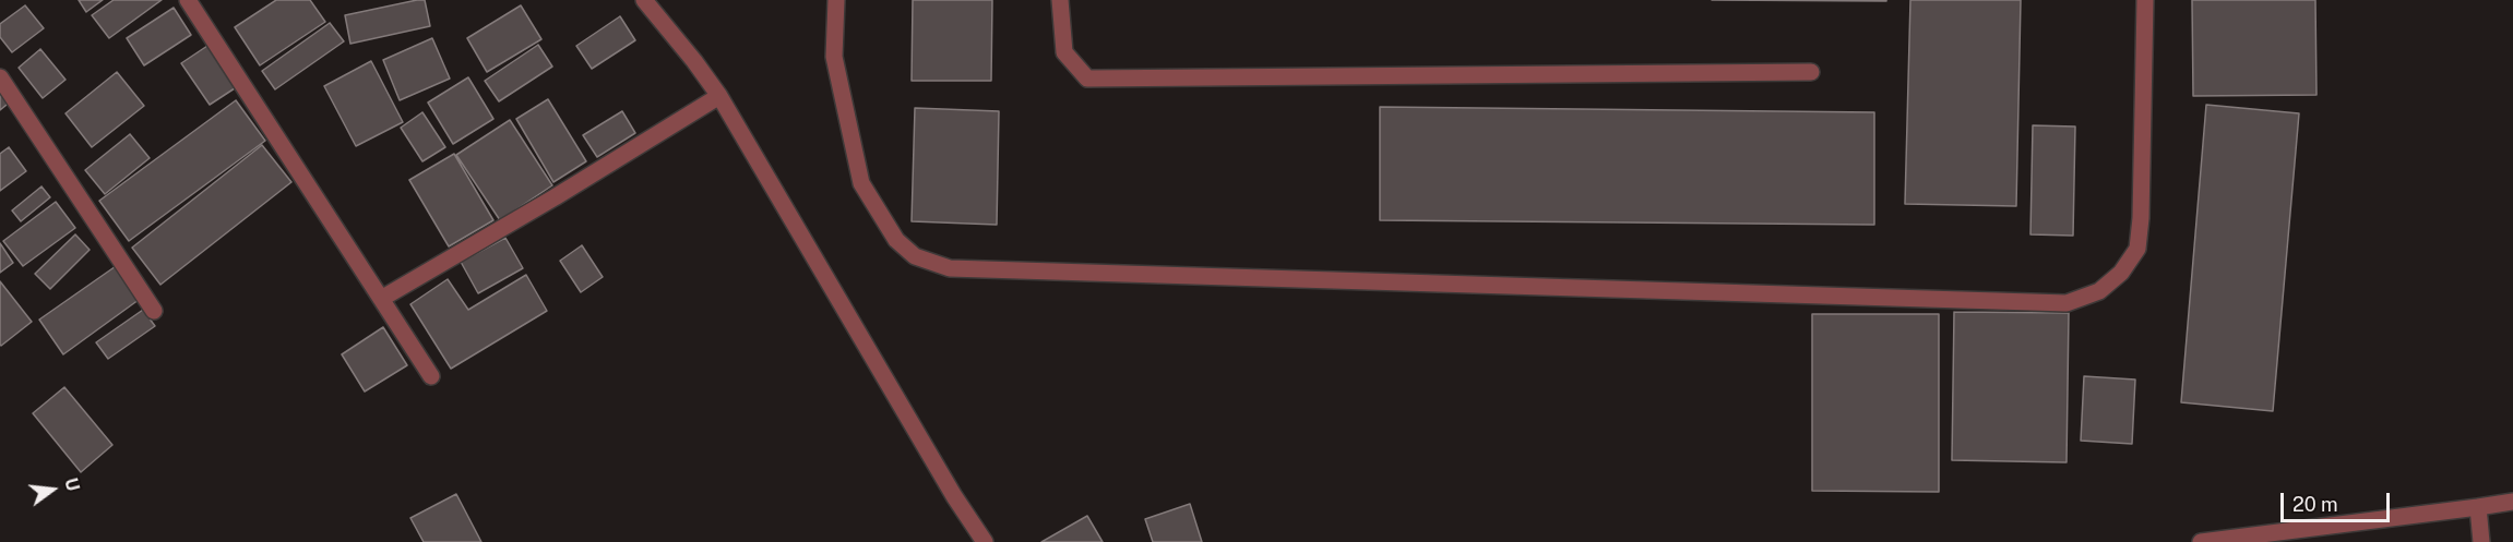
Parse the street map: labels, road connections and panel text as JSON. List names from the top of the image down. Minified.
{"scale_bar":"20 m","north":"right"}
